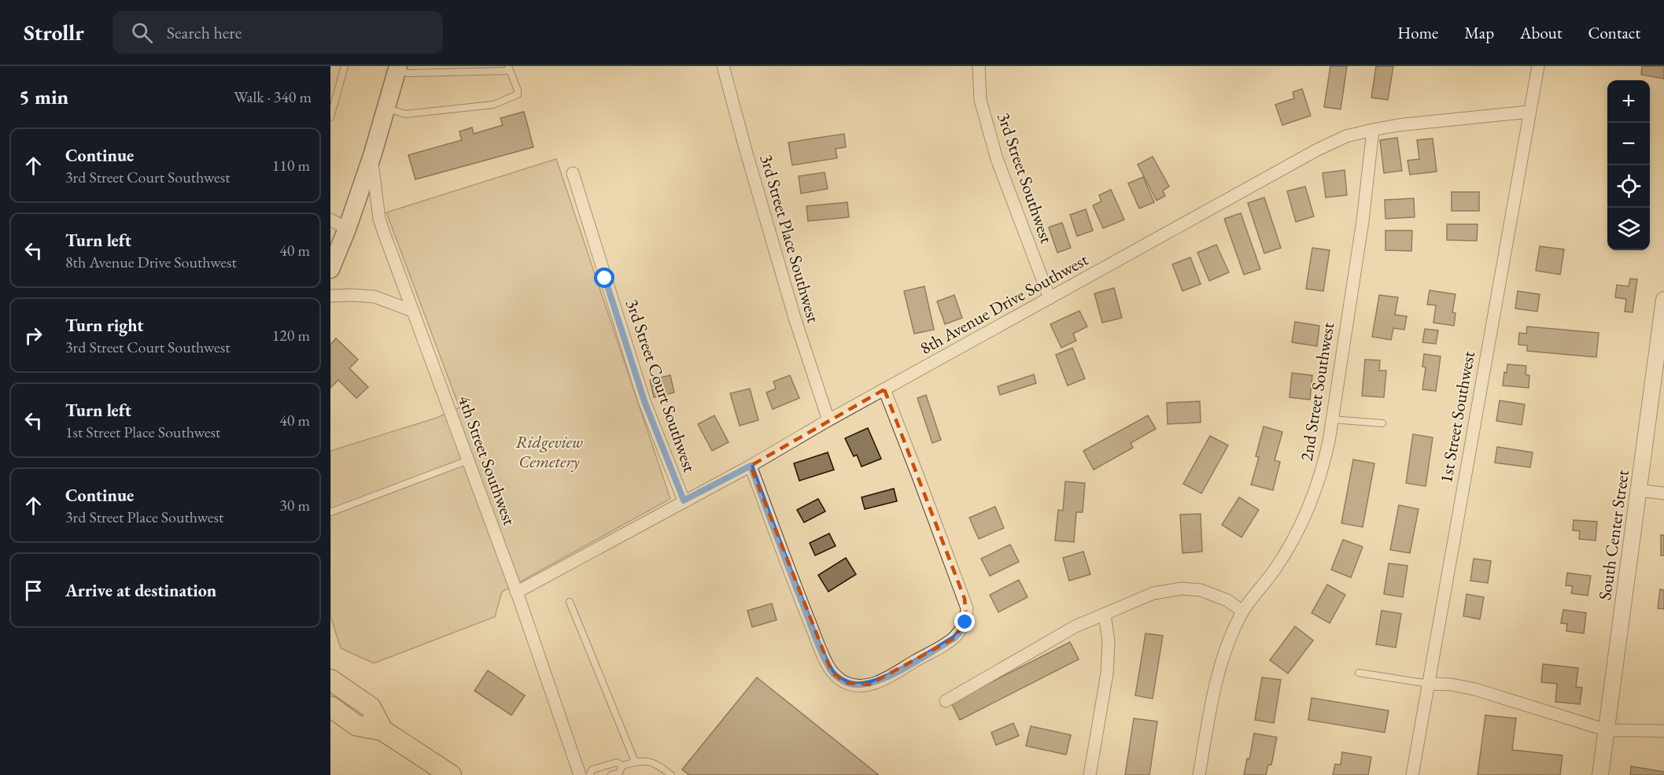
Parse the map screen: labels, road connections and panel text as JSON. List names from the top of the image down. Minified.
{"streets":{"street":["3rd Street Southwest","3rd Street Place Southwest","8th Avenue Drive Southwest","3rd Street Court Southwest","2nd Street Southwest","1st Street Southwest","4th Street Southwest","South Center Street"]},"crossings":[["3rd Street Southwest","8th Avenue Drive Southwest"],["3rd Street Place Southwest","8th Avenue Drive Southwest"],["8th Avenue Drive Southwest","3rd Street Court Southwest"],["8th Avenue Drive Southwest","2nd Street Southwest"],["8th Avenue Drive Southwest","1st Street Southwest"],["8th Avenue Drive Southwest","4th Street Southwest"]],"parks":["Ridgeview Cemetery"],"page":{"header":"Strollr","search":"Search here","nav":["Home","Map","About","Contact"],"heading":["5 min","Walk · 340 m"],"map_buttons":["+","−"],"list":[["Continue","3rd Street Court Southwest","110 m"],["Turn left","8th Avenue Drive Southwest","40 m"],["Turn right","3rd Street Court Southwest","120 m"],["Turn left","1st Street Place Southwest","40 m"],["Continue","3rd Street Place Southwest","30 m"],"Arrive at destination"]}}
